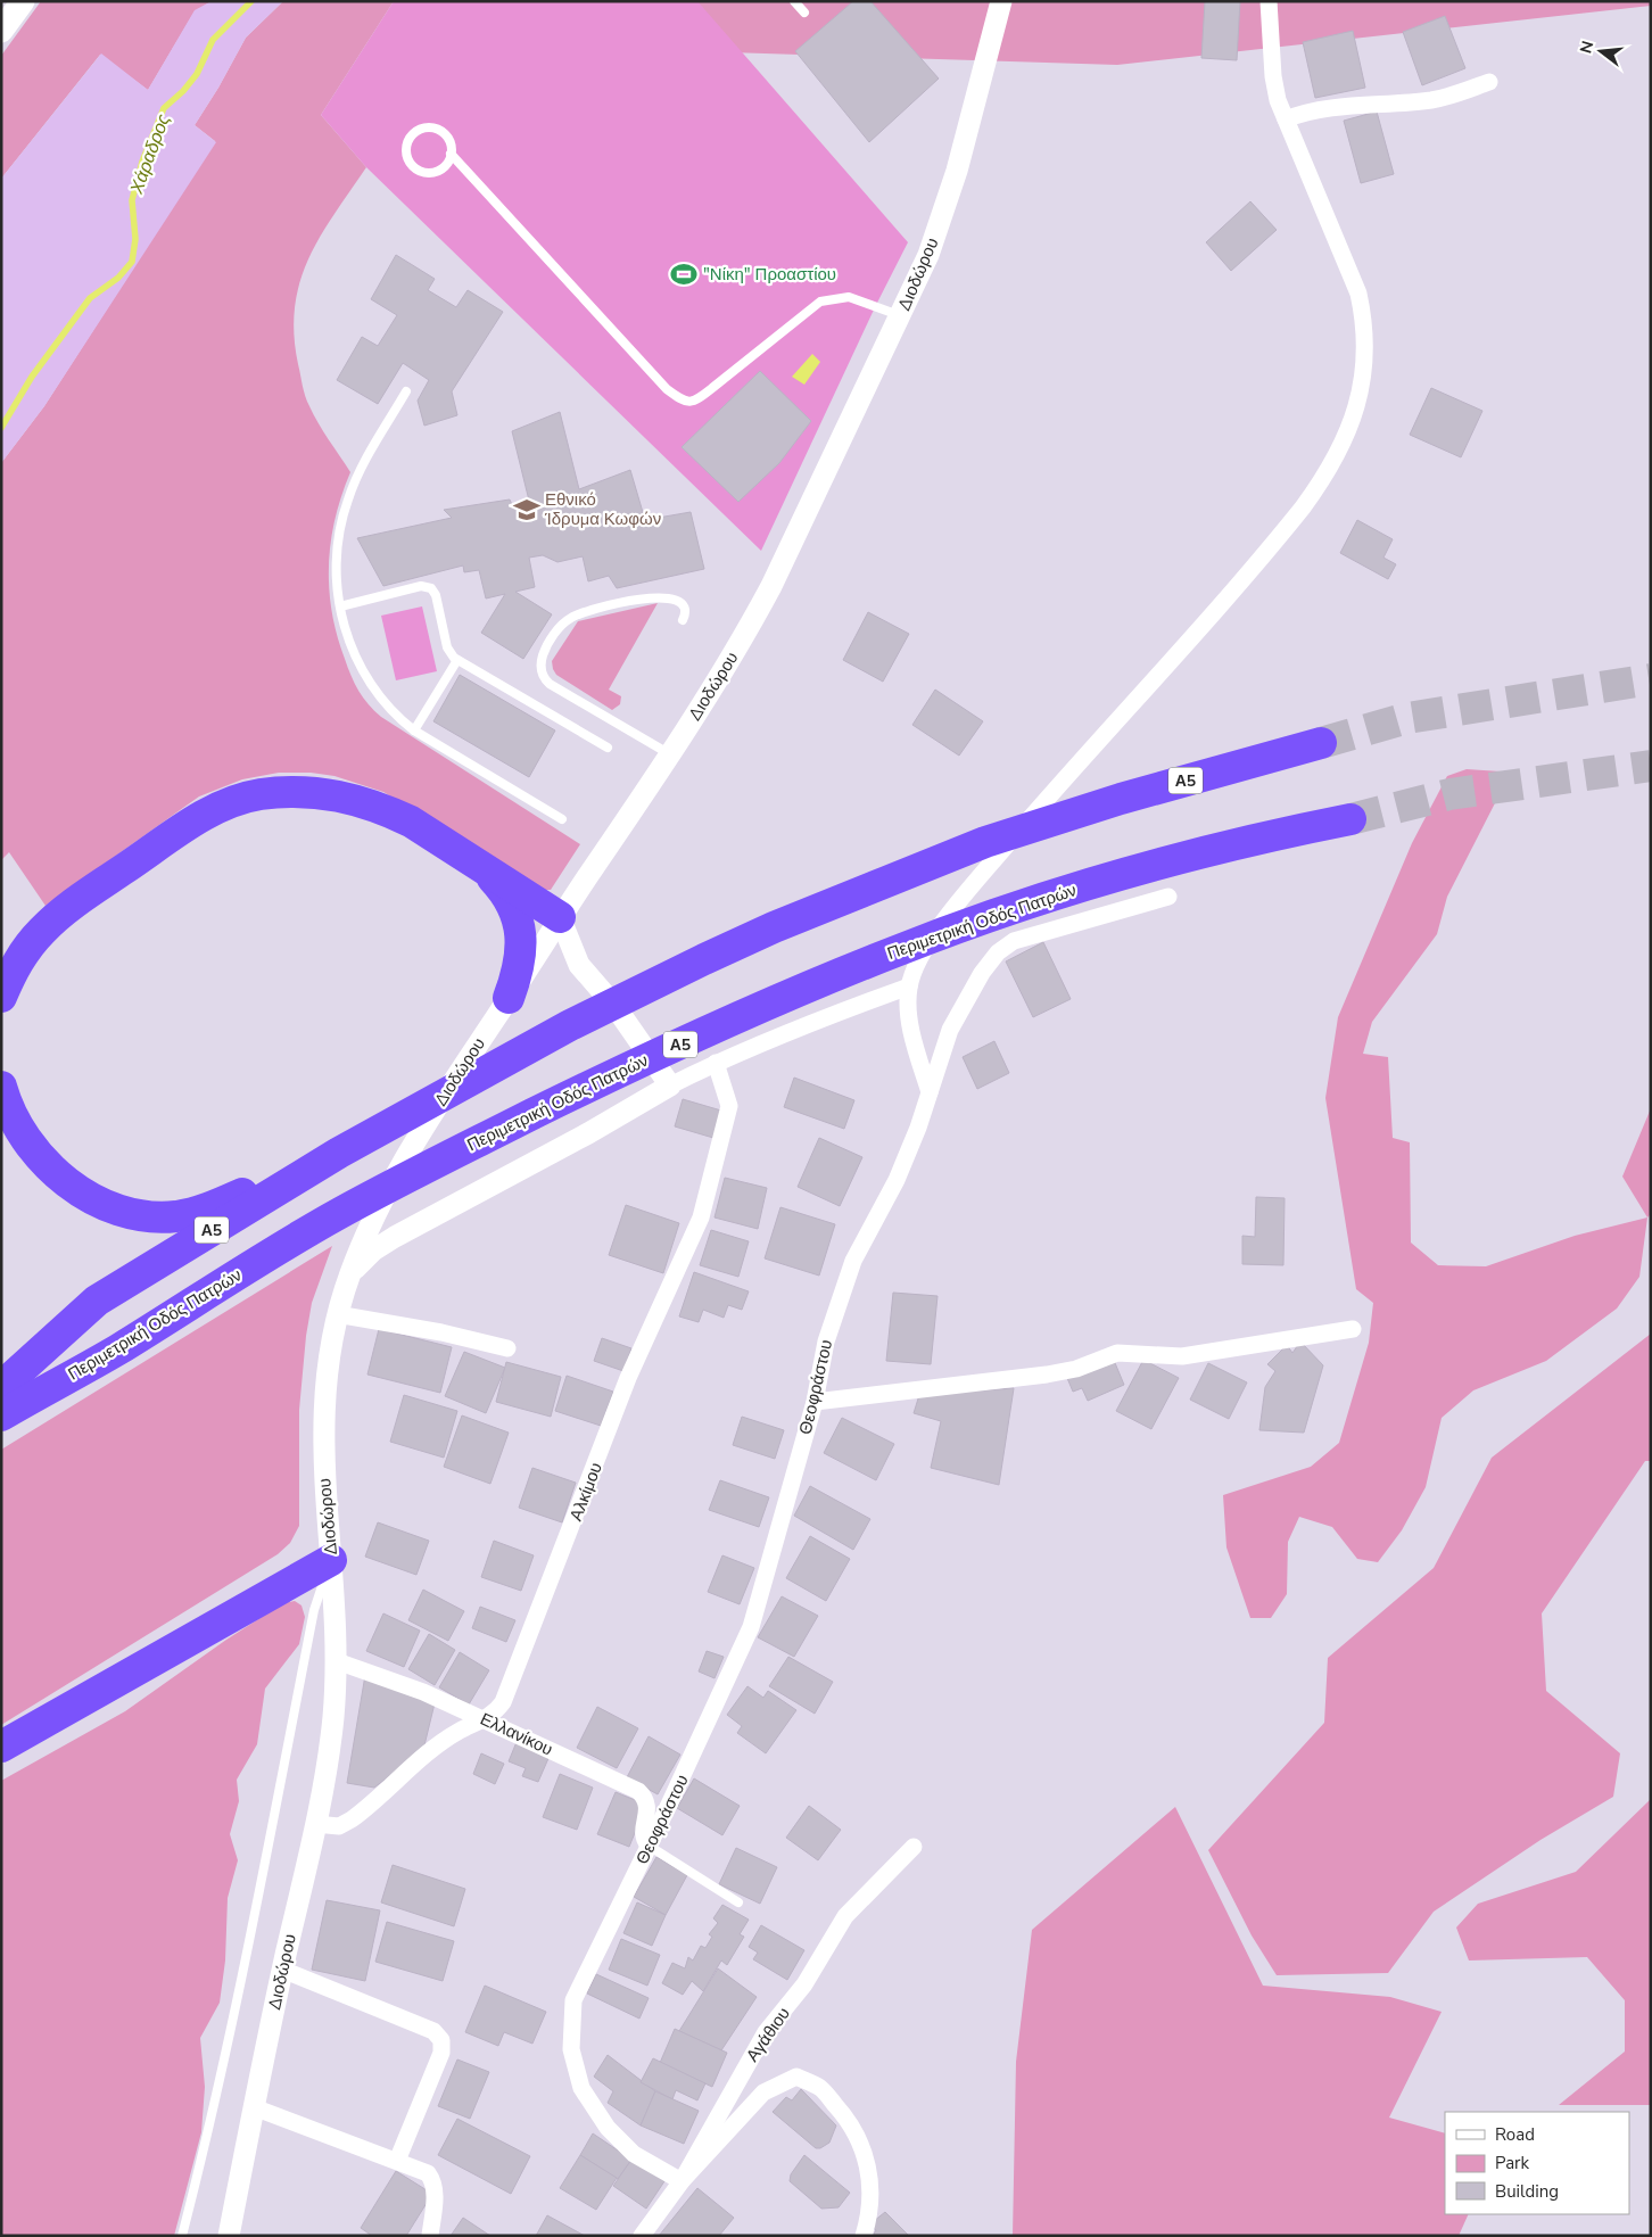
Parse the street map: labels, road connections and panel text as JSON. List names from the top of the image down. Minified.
{"streets":{"highway":["Α5","Περιμετρική Οδός Πατρών"],"street":["Διοδώρου","Θεοφράστου","Αλκίμου","Ελλανίκου","Αγάθιου"]},"crossings":[["Διοδώρου","Αλκίμου"],["Διοδώρου","Ελλανίκου"],["Θεοφράστου","Ελλανίκου"],["Θεοφράστου","Αγάθιου"],["Αλκίμου","Ελλανίκου"]],"water":["Χάραδρος"],"places":{"sports":["\"Νίκη\" Προαστίου"],"school or university":["Εθνικό Ίδρυμα Κωφών"]},"legend":["Road","Park","Building"],"north":"left"}
